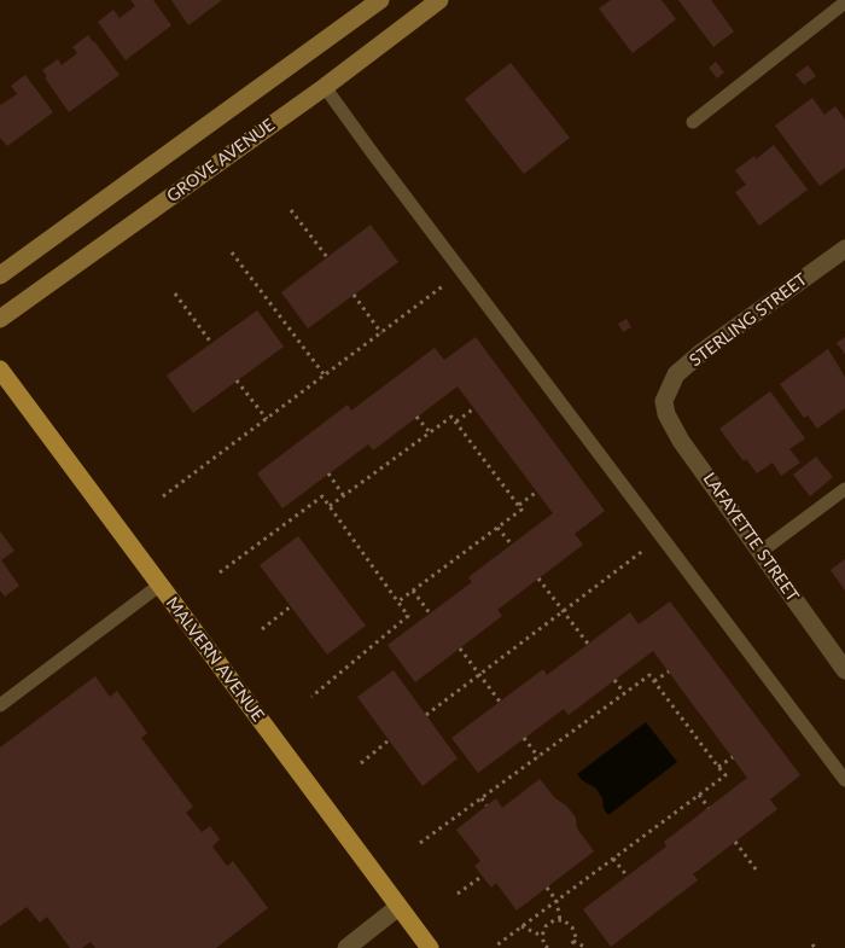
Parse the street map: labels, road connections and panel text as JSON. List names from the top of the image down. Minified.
{"streets":{"main road":["GROVE AVENUE","MALVERN AVENUE"],"street":["STERLING STREET","LAFAYETTE STREET"]},"crossings":[["STERLING STREET","LAFAYETTE STREET"]]}
